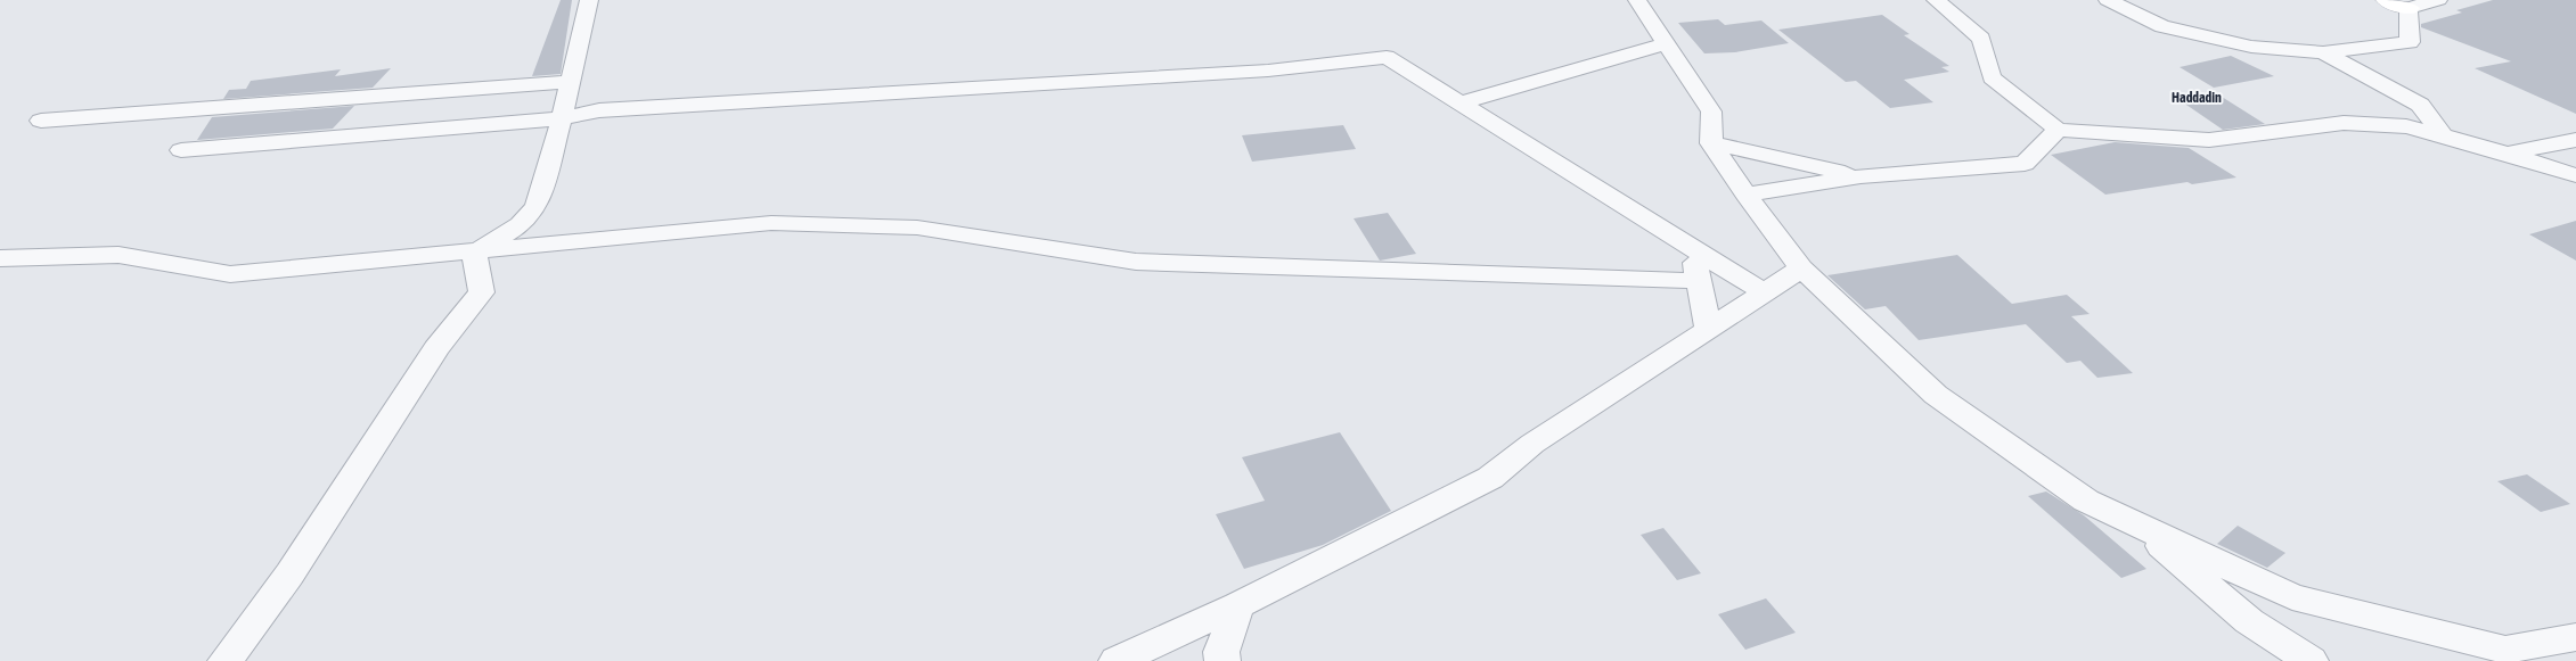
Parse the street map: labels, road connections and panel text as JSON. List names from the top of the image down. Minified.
{"districts":["Haddadin"]}
